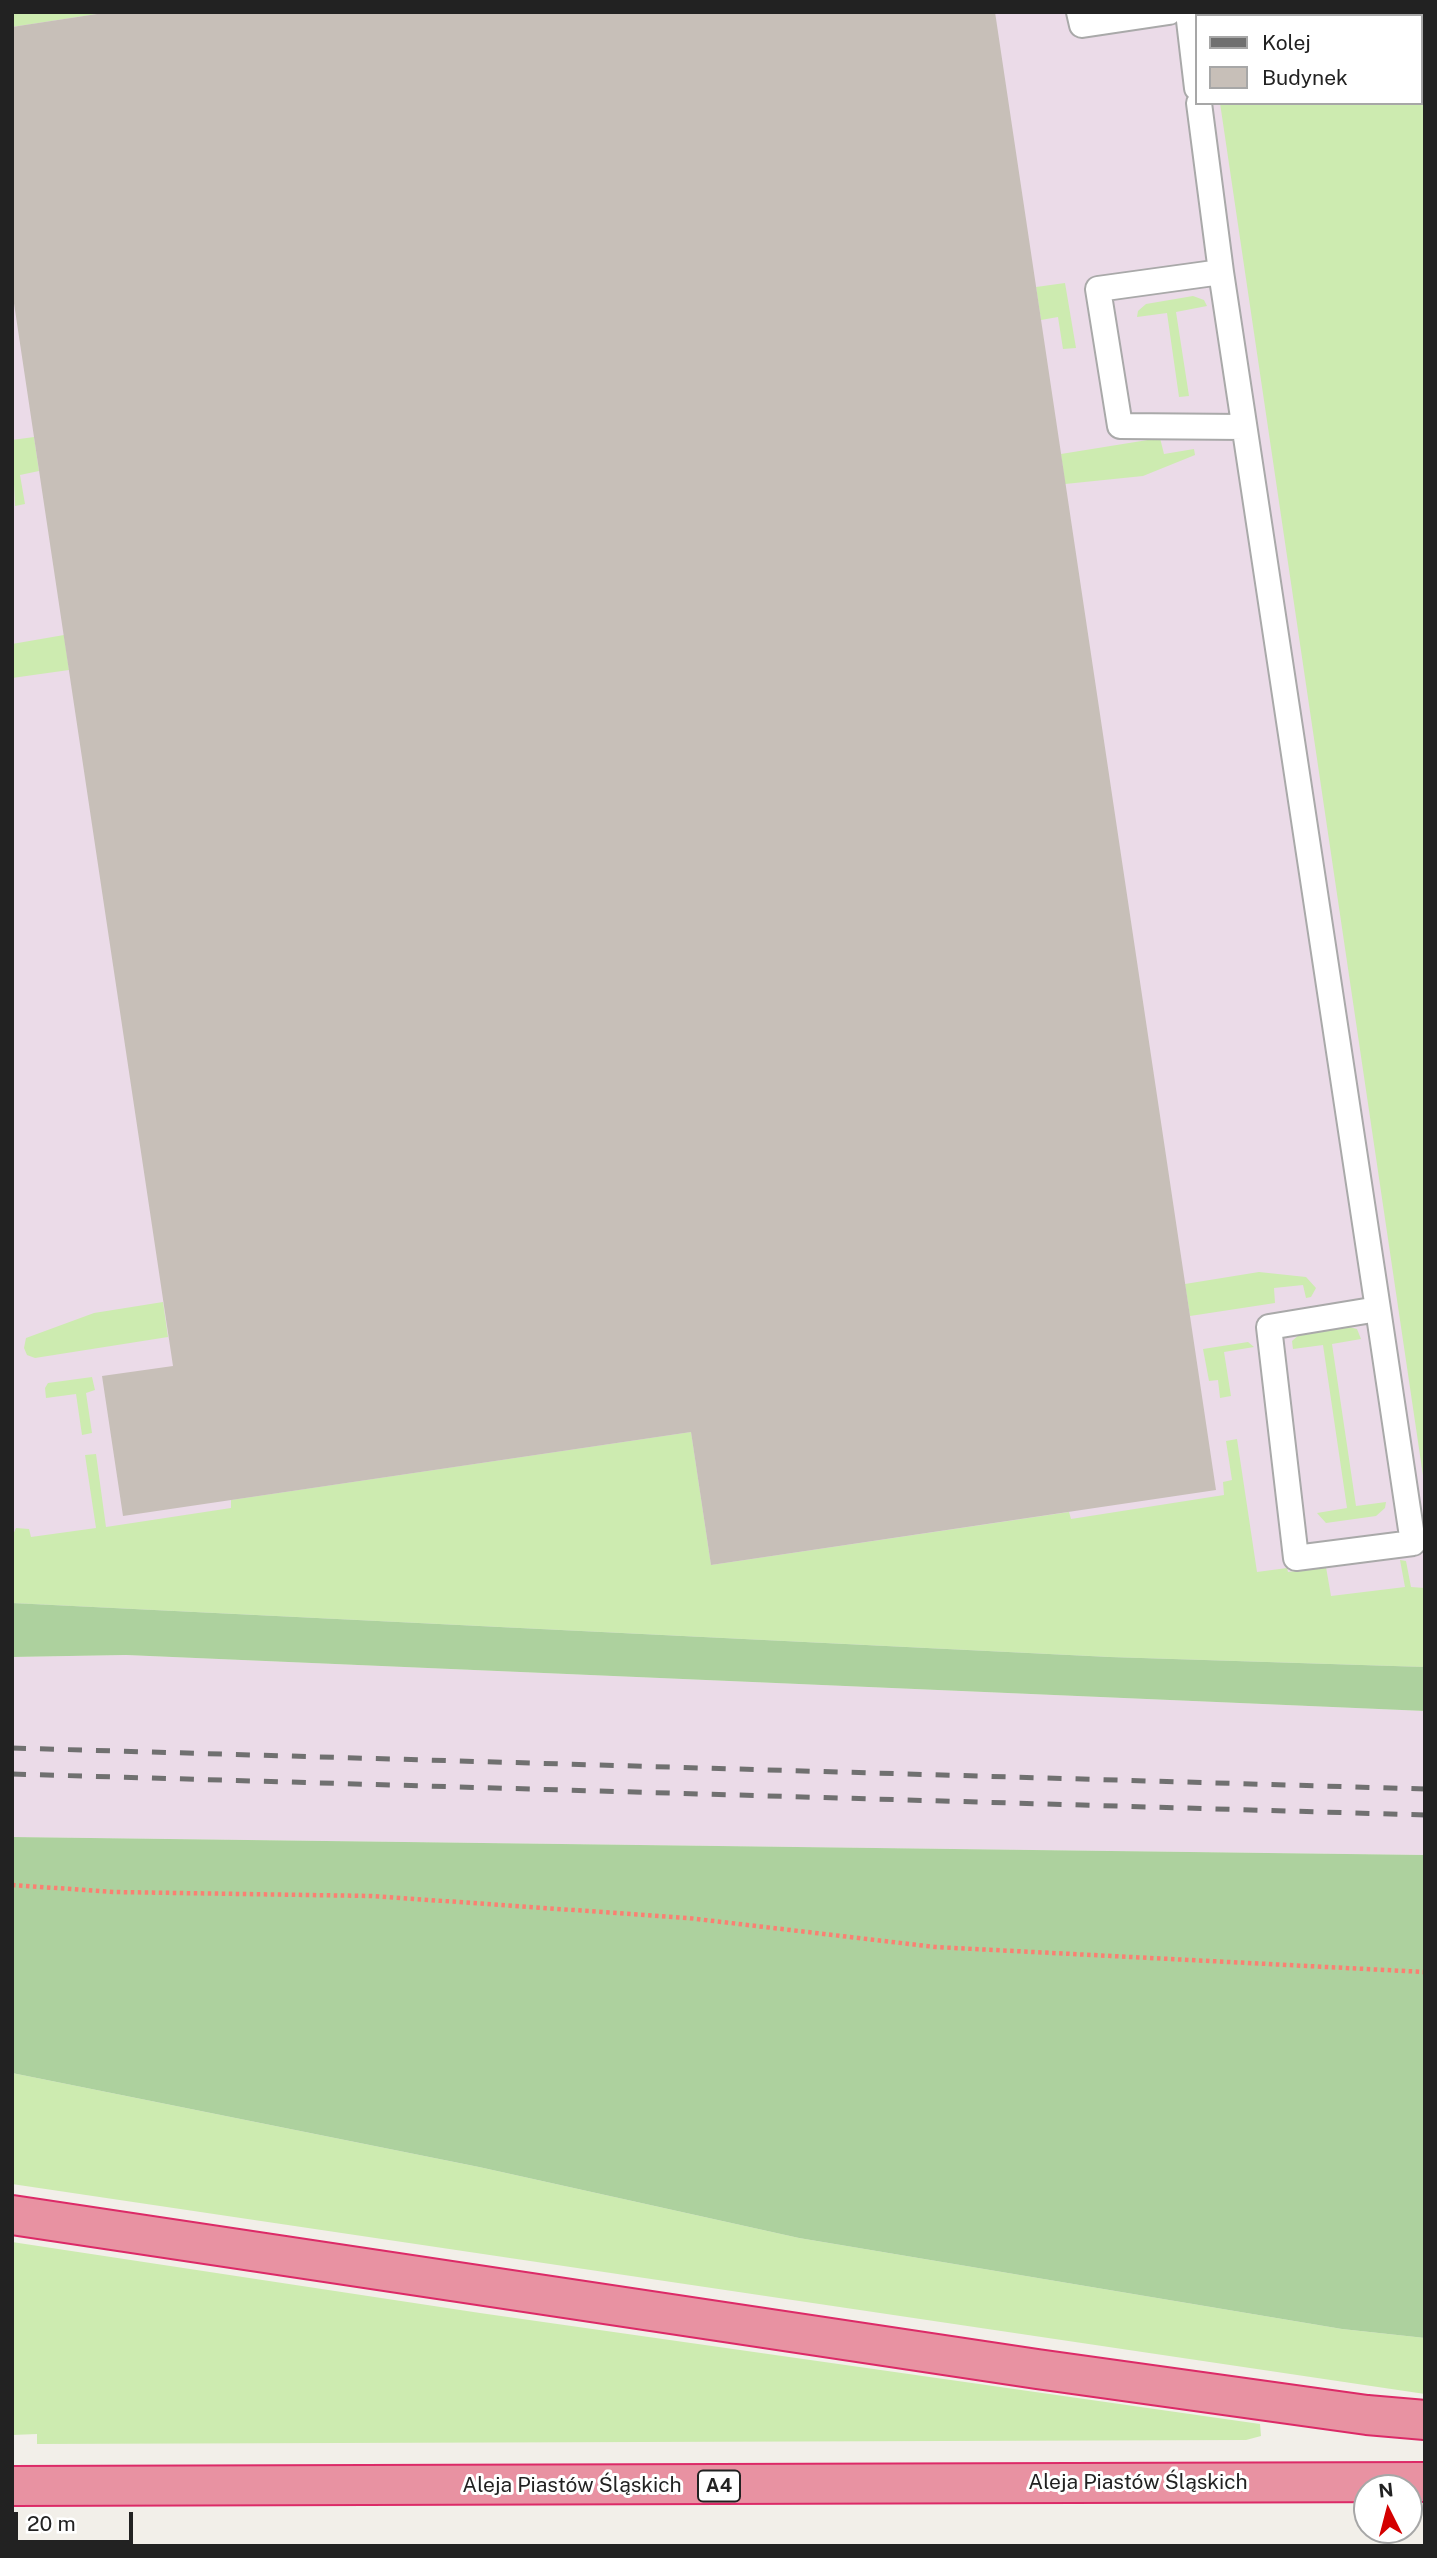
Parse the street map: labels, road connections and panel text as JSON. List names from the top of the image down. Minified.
{"streets":{"highway":["Aleja Piastów Śląskich","A4"]},"legend":["Kolej","Budynek"],"scale_bar":"20 m","north":"top"}
